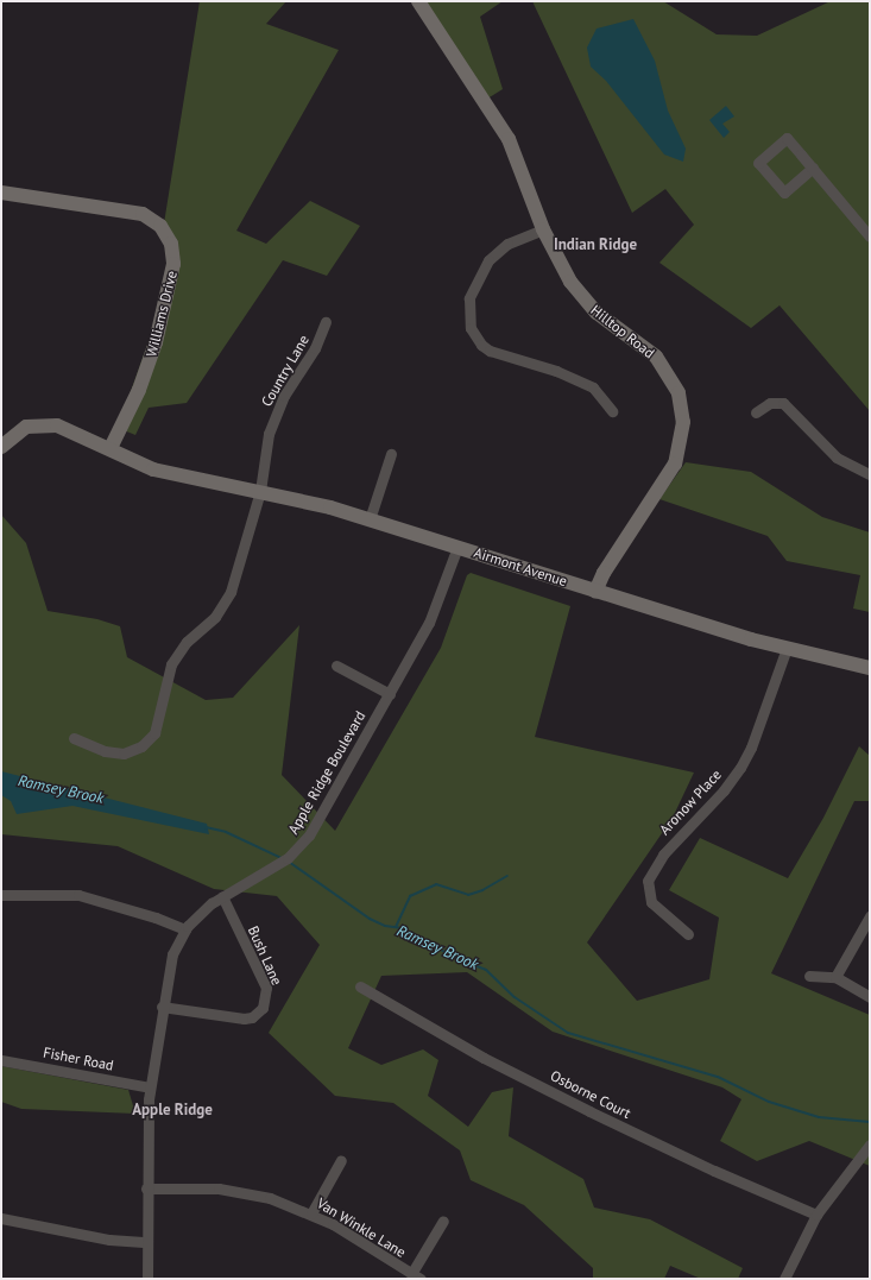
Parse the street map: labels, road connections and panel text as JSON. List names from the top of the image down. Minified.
{"streets":{"street":["Williams Drive","Hilltop Road","Country Lane","Airmont Avenue","Apple Ridge Boulevard","Aronow Place","Bush Lane","Fisher Road","Osborne Court","Van Winkle Lane"]},"crossings":[["Williams Drive","Airmont Avenue"],["Hilltop Road","Airmont Avenue"],["Country Lane","Airmont Avenue"],["Airmont Avenue","Apple Ridge Boulevard"],["Airmont Avenue","Aronow Place"],["Apple Ridge Boulevard","Bush Lane"],["Apple Ridge Boulevard","Fisher Road"],["Apple Ridge Boulevard","Van Winkle Lane"]],"districts":["Indian Ridge","Apple Ridge"],"water":["Ramsey Brook"]}
